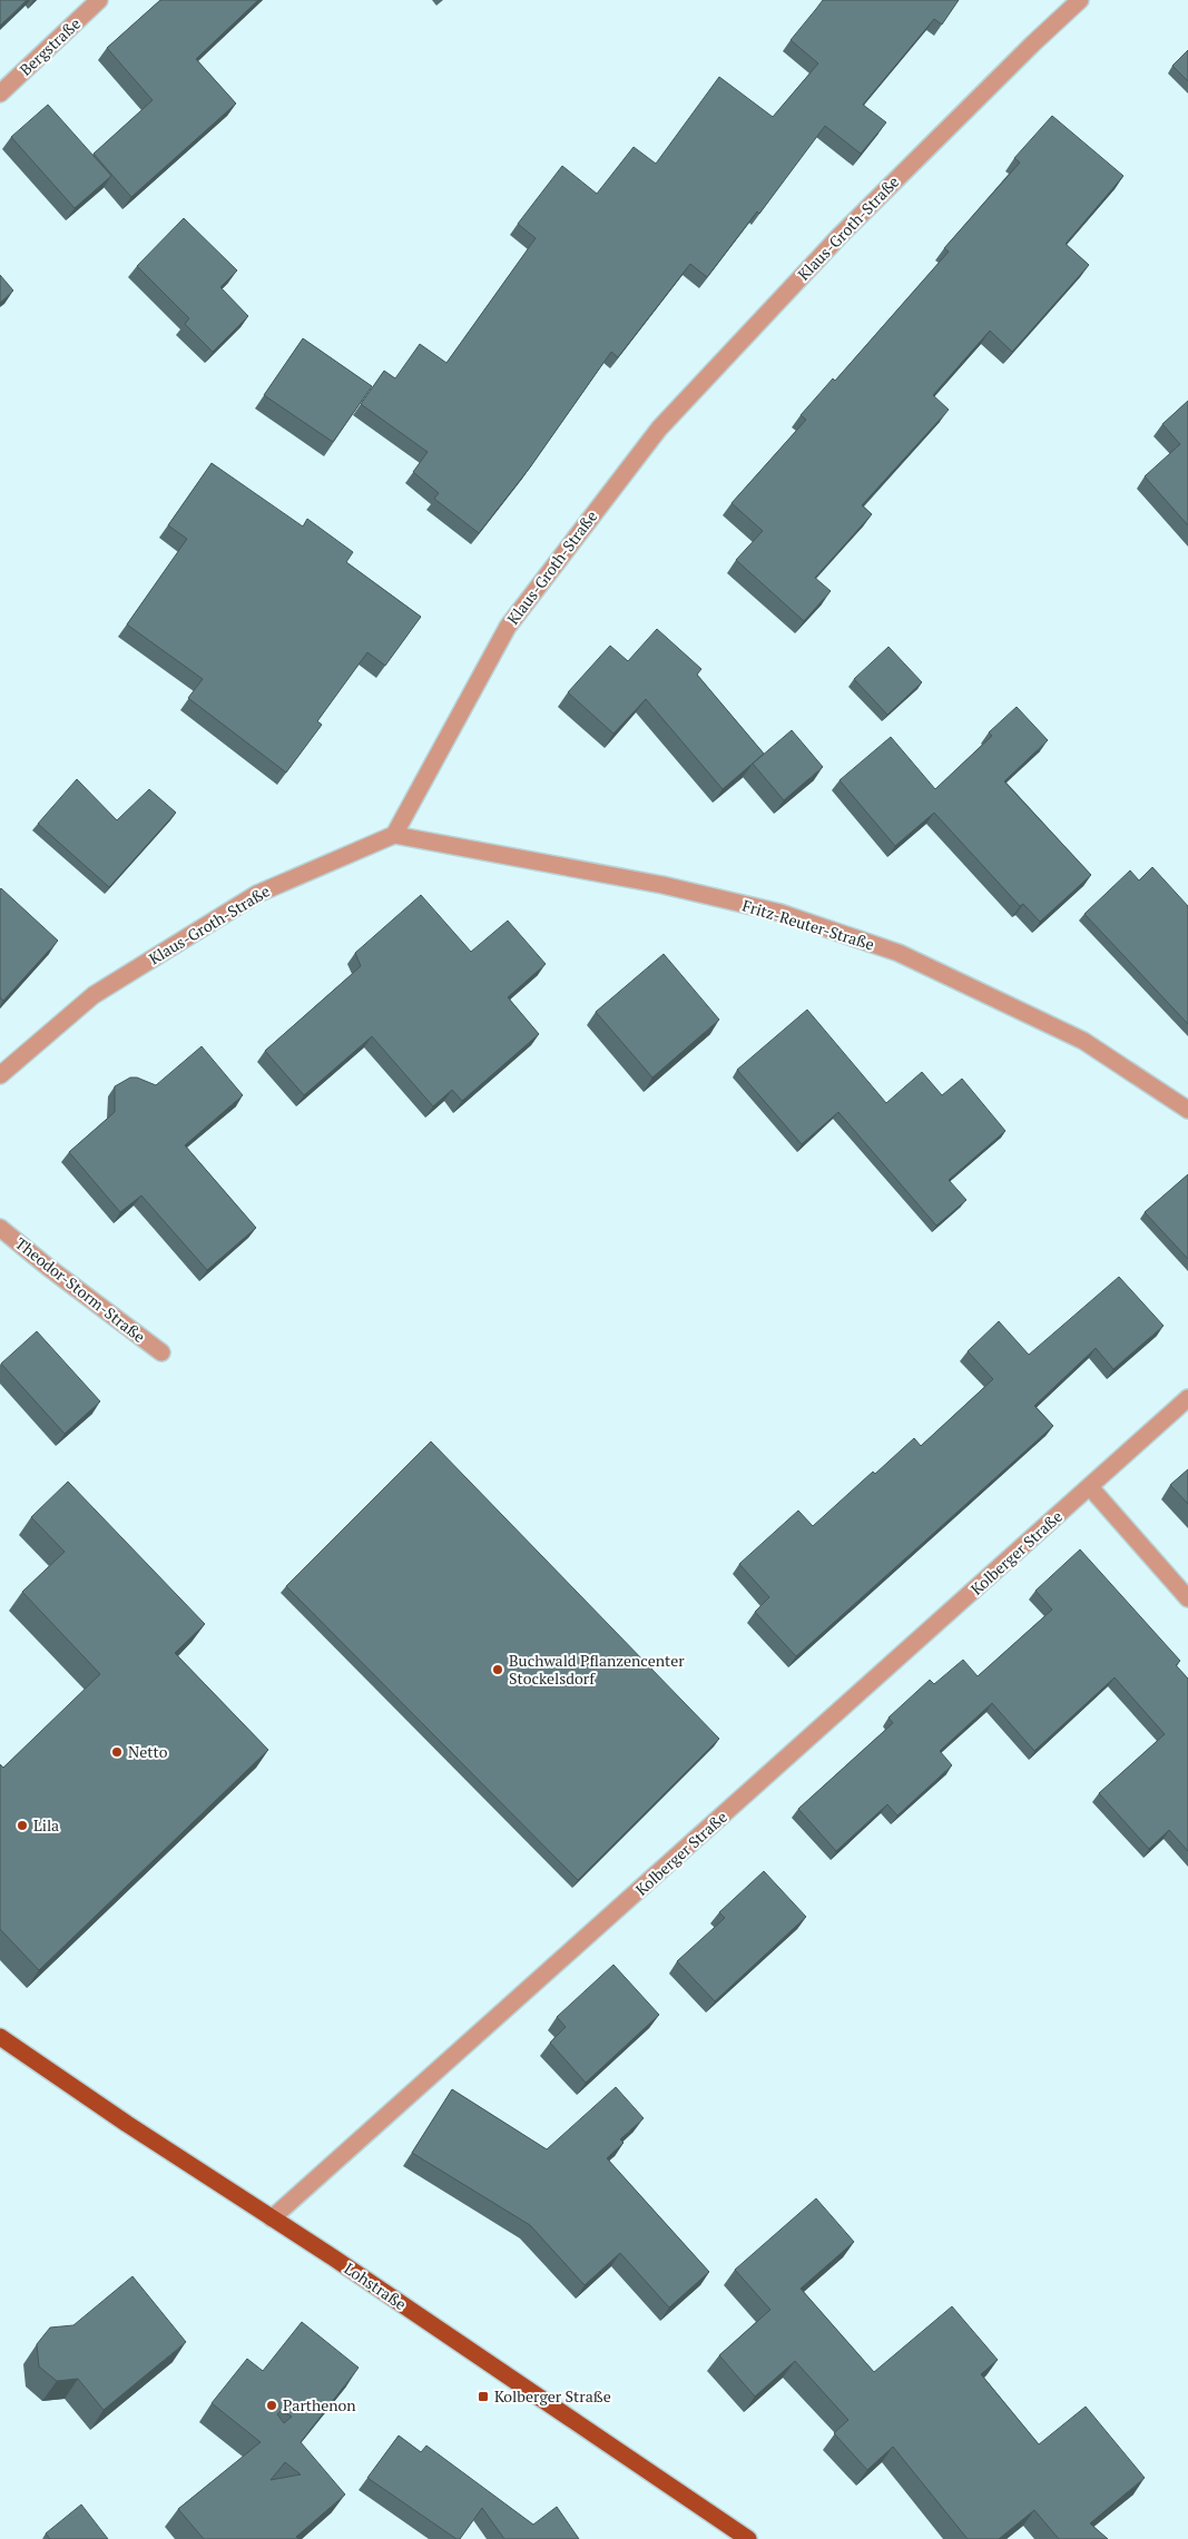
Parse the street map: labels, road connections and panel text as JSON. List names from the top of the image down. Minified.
{"streets":{"main road":["Lohstraße"],"street":["Bergstraße","Klaus-Groth-Straße","Fritz-Reuter-Straße","Theodor-Storm-Straße","Kolberger Straße"]},"crossings":[["Klaus-Groth-Straße","Fritz-Reuter-Straße"],["Kolberger Straße","Lohstraße"]],"places":{"other":["Buchwald Pflanzencenter Stockelsdorf","Netto","Lila","Parthenon"],"transit":["Kolberger Straße"]}}
